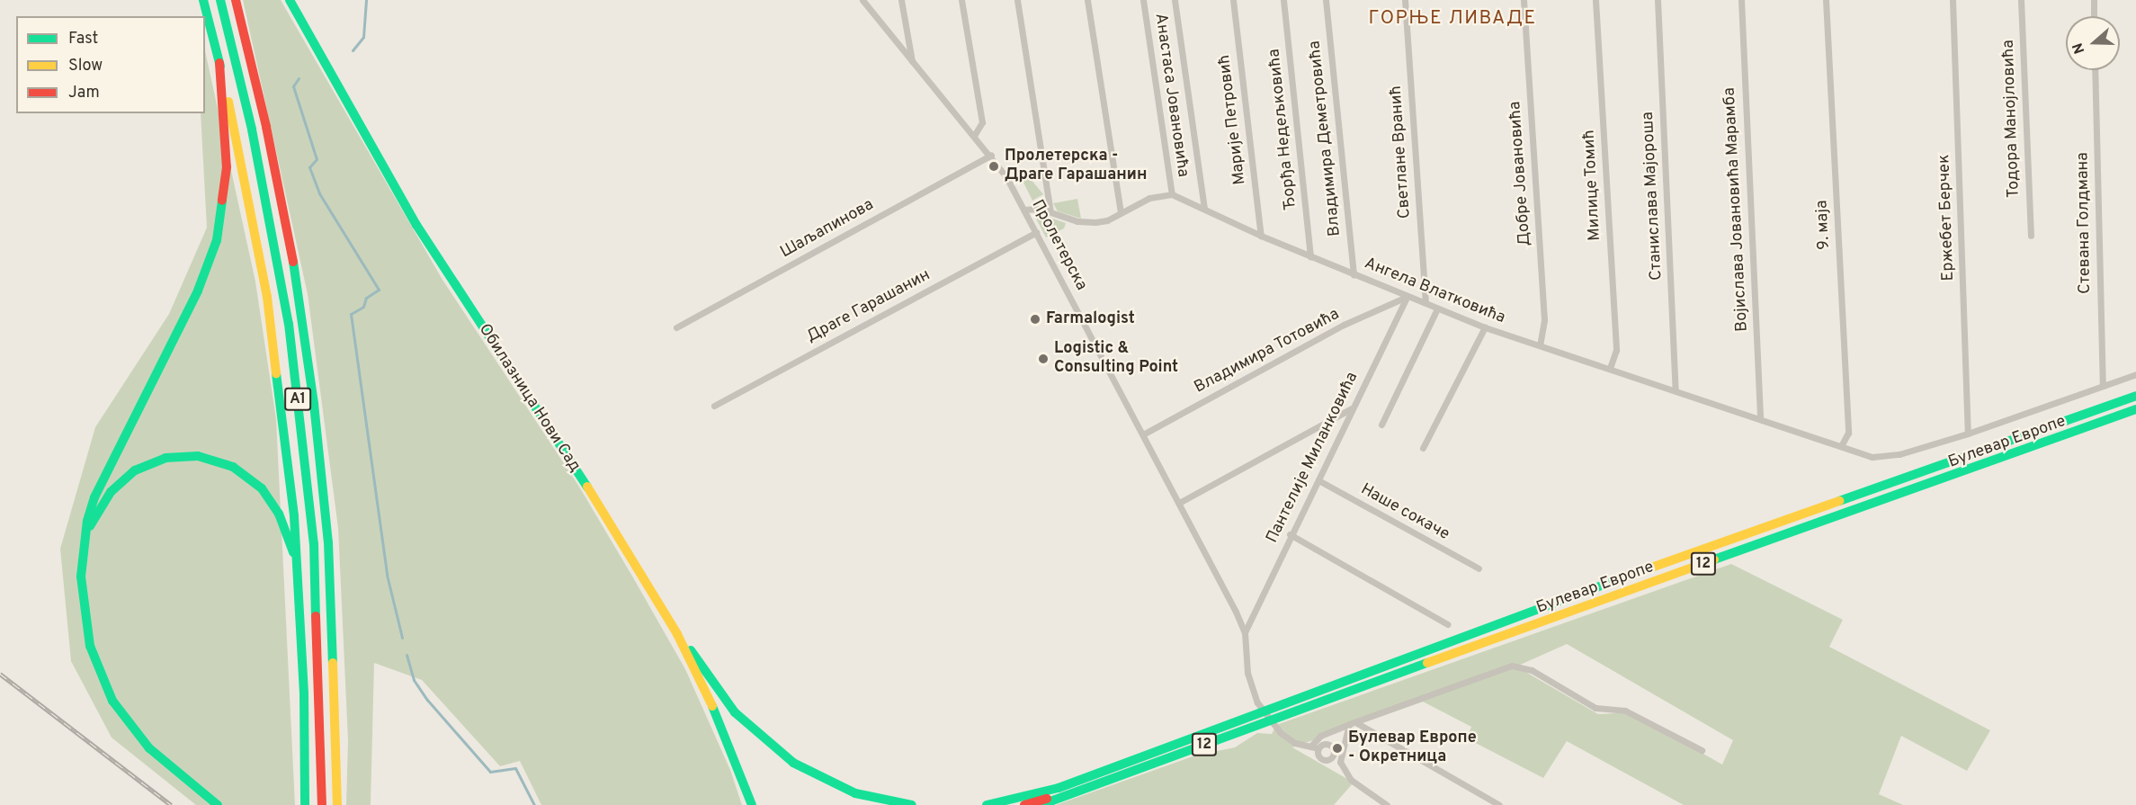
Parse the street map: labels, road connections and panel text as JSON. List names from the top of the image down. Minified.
{"streets":{"main road":["Обилазница Нови Сад","A1","Булевар Европе","12"],"street":["Анастаса Јовановића","Тодора Манојловића","Марије Петровић","Ђорђа Недељковића","Владимира Деметровића","Светлане Вранић","Добре Јовановића","Милице Томић","Станислава Мајороша","Војислава Јовановића Марамба","Ержебет Берчек","Стевана Голдмана","9. маја","Шаљапинова","Пролетерска","Ангела Влатковића","Драге Гарашанин","Владимира Тотовића","Пантелије Миланковића","Наше сокаче"]},"crossings":[["Анастаса Јовановића","Ангела Влатковића"],["Марије Петровић","Ангела Влатковића"],["Ђорђа Недељковића","Ангела Влатковића"],["Владимира Деметровића","Ангела Влатковића"],["Светлане Вранић","Ангела Влатковића"],["Добре Јовановића","Ангела Влатковића"],["Милице Томић","Ангела Влатковића"],["Станислава Мајороша","Ангела Влатковића"],["Војислава Јовановића Марамба","Ангела Влатковића"],["Ержебет Берчек","Ангела Влатковића"],["Стевана Голдмана","Ангела Влатковића"],["9. маја","Ангела Влатковића"],["Шаљапинова","Пролетерска"],["Пролетерска","Драге Гарашанин"],["Пролетерска","Владимира Тотовића"],["Пролетерска","Булевар Европе"],["Пролетерска","Пантелије Миланковића"],["Ангела Влатковића","Владимира Тотовића"],["Ангела Влатковића","Пантелије Миланковића"],["Владимира Тотовића","Пантелије Миланковића"],["Пантелије Миланковића","Наше сокаче"]],"districts":["ГОРЊЕ ЛИВАДЕ"],"places":["Пролетерска - Драге Гарашанин","Farmalogist","Logistic & Consulting Point","Булевар Европе - Окретница"],"legend":["Fast","Slow","Jam"],"north":"left"}
